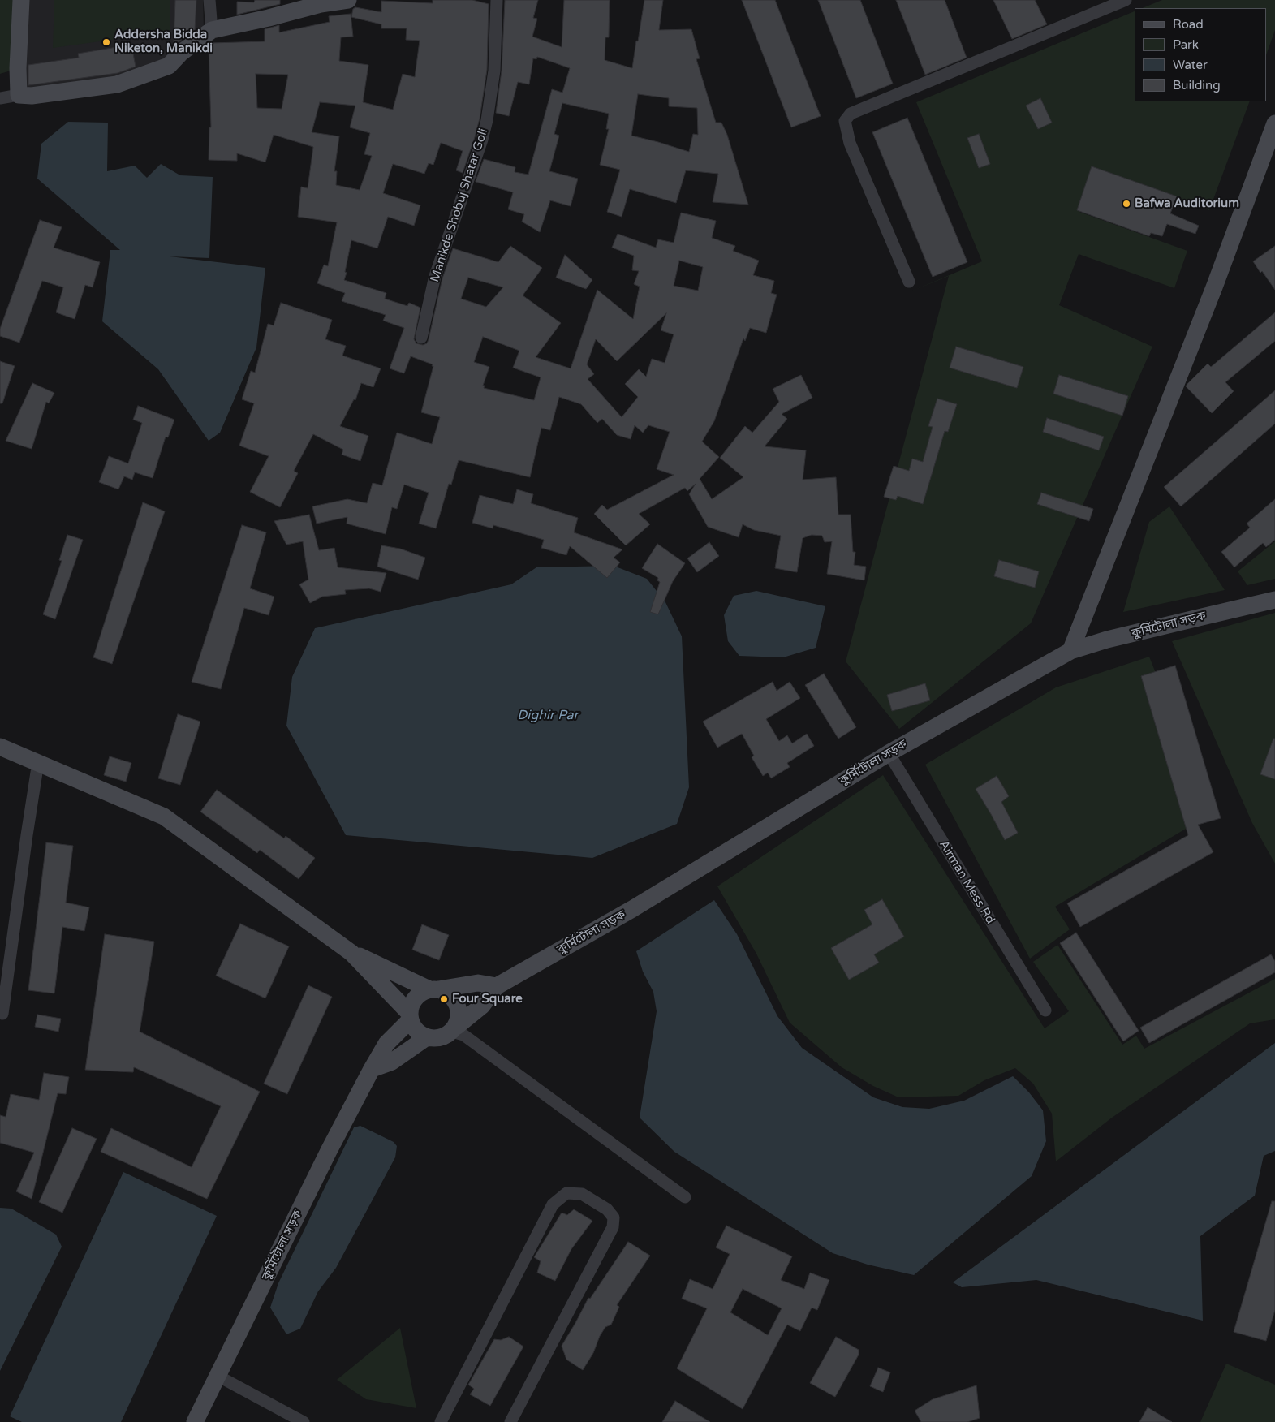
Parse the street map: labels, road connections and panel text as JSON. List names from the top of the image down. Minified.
{"streets":{"street":["Manikde Shobuj Shatar Goli","কুর্মিটোলা সড়ক","Airman Mess Rd"]},"crossings":[["কুর্মিটোলা সড়ক","Airman Mess Rd"]],"water":["Dighir Par"],"places":["Addersha Bidda Niketon, Manikdi","Bafwa Auditorium","Four Square"],"legend":["Road","Park","Water","Building"]}
